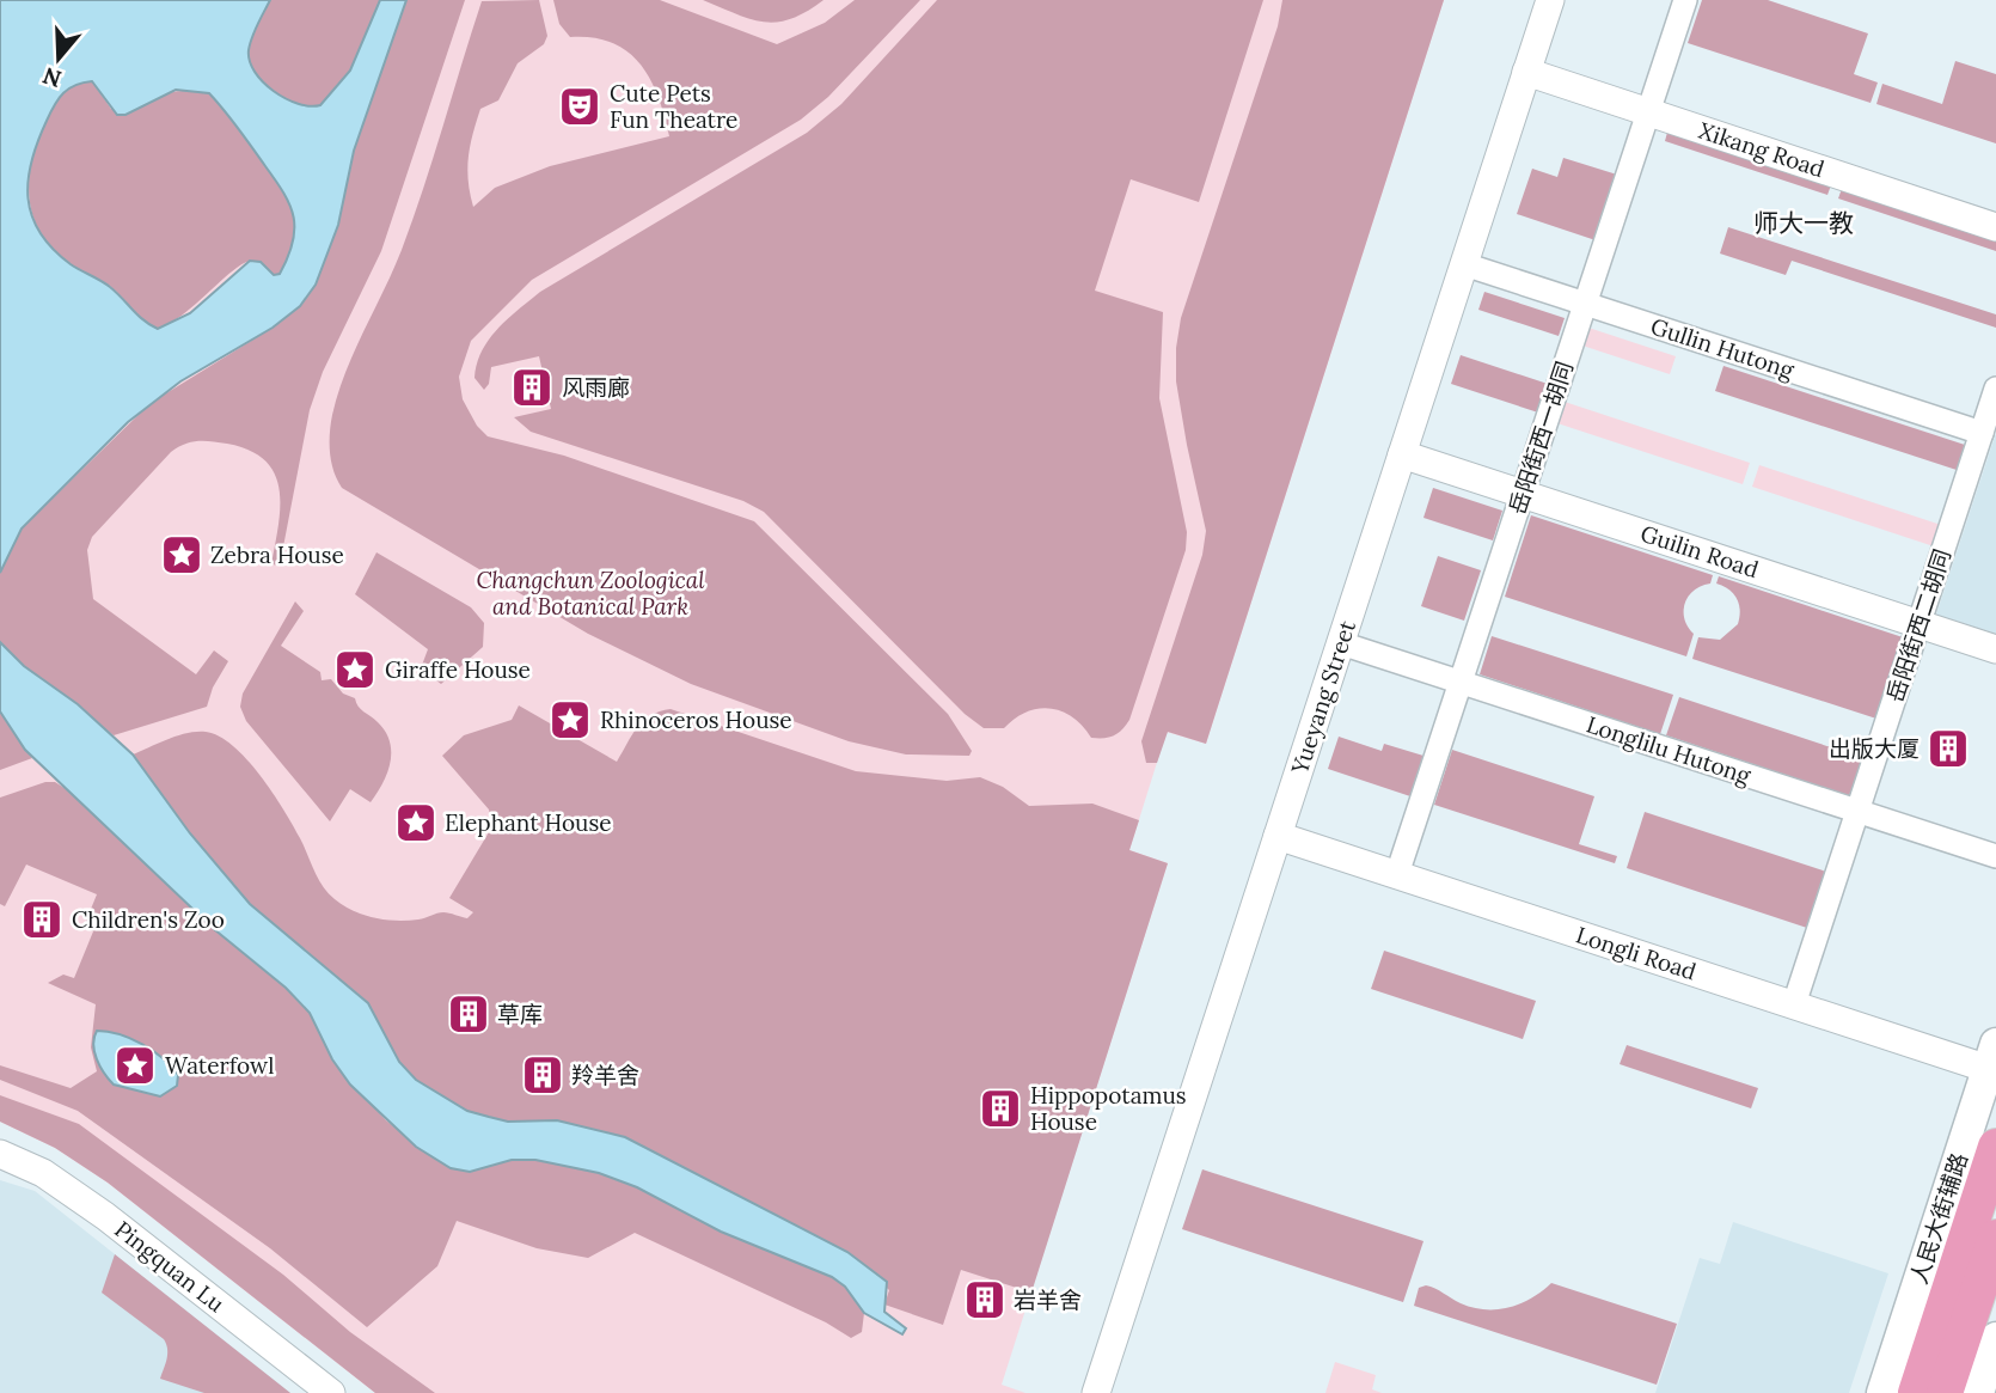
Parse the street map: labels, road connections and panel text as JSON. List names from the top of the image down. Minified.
{"streets":{"main road":["人民大街辅路"],"street":["Xikang Road","Gullin Hutong","岳阳街西一胡同","Guilin Road","岳阳街西二胡同","Yueyang Street","Longlilu Hutong","Longli Road","Pingquan Lu"]},"crossings":[["Xikang Road","岳阳街西一胡同"],["Xikang Road","Yueyang Street"],["Gullin Hutong","岳阳街西一胡同"],["Gullin Hutong","岳阳街西二胡同"],["Gullin Hutong","Yueyang Street"],["岳阳街西一胡同","Guilin Road"],["岳阳街西一胡同","Longlilu Hutong"],["岳阳街西一胡同","Longli Road"],["Guilin Road","岳阳街西二胡同"],["Guilin Road","Yueyang Street"],["岳阳街西二胡同","Longlilu Hutong"],["岳阳街西二胡同","Longli Road"],["Yueyang Street","Longlilu Hutong"],["Yueyang Street","Longli Road"],["Longli Road","人民大街辅路"]],"districts":["师大一教"],"parks":["Changchun Zoological and Botanical Park"],"places":{"theatre":["Cute Pets Fun Theatre"],"building":["风雨廊","出版大厦","Children's Zoo","草库","羚羊舍","Hippopotamus House","岩羊舍"],"place":["Zebra House","Giraffe House","Rhinoceros House","Elephant House","Waterfowl"]},"north":"bottom"}
